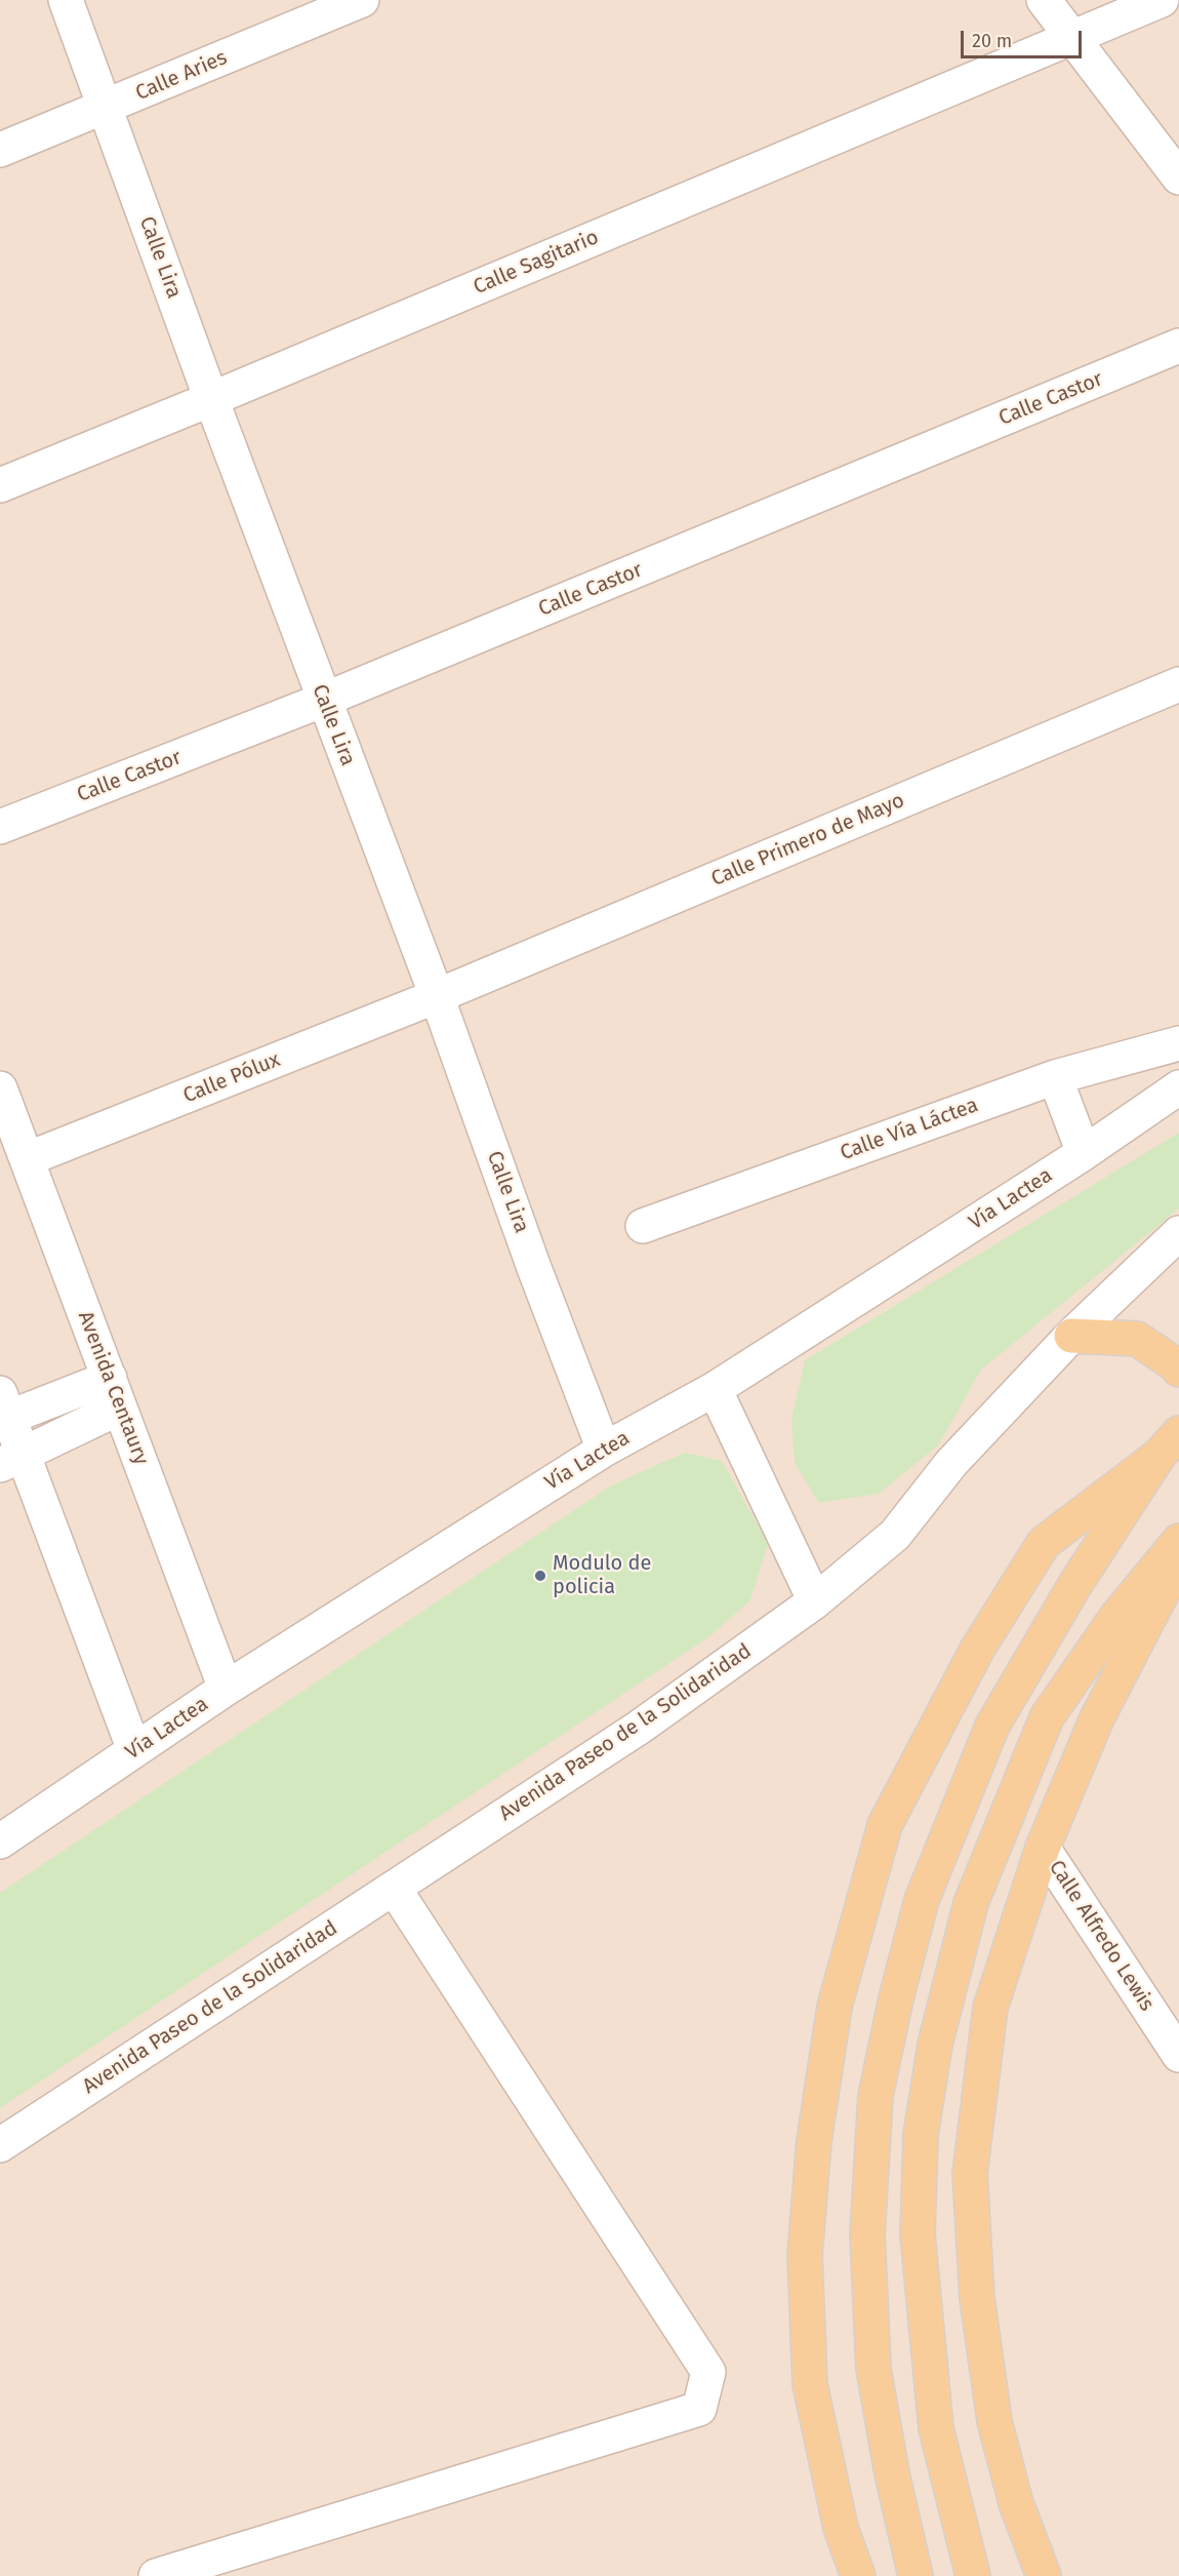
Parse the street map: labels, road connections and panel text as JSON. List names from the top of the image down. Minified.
{"streets":{"street":["Calle Aries","Calle Lira","Calle Sagitario","Calle Castor","Calle Primero de Mayo","Calle Pólux","Calle Vía Láctea","Vía Lactea","Avenida Centaury","Avenida Paseo de la Solidaridad","Calle Alfredo Lewis"]},"crossings":[["Calle Aries","Calle Lira"],["Calle Lira","Calle Sagitario"],["Calle Lira","Calle Castor"],["Calle Lira","Calle Primero de Mayo"],["Calle Lira","Calle Pólux"],["Calle Lira","Vía Lactea"],["Calle Primero de Mayo","Calle Pólux"],["Calle Pólux","Avenida Centaury"],["Vía Lactea","Avenida Centaury"]],"places":["Modulo de policia"],"scale_bar":"20 m"}
